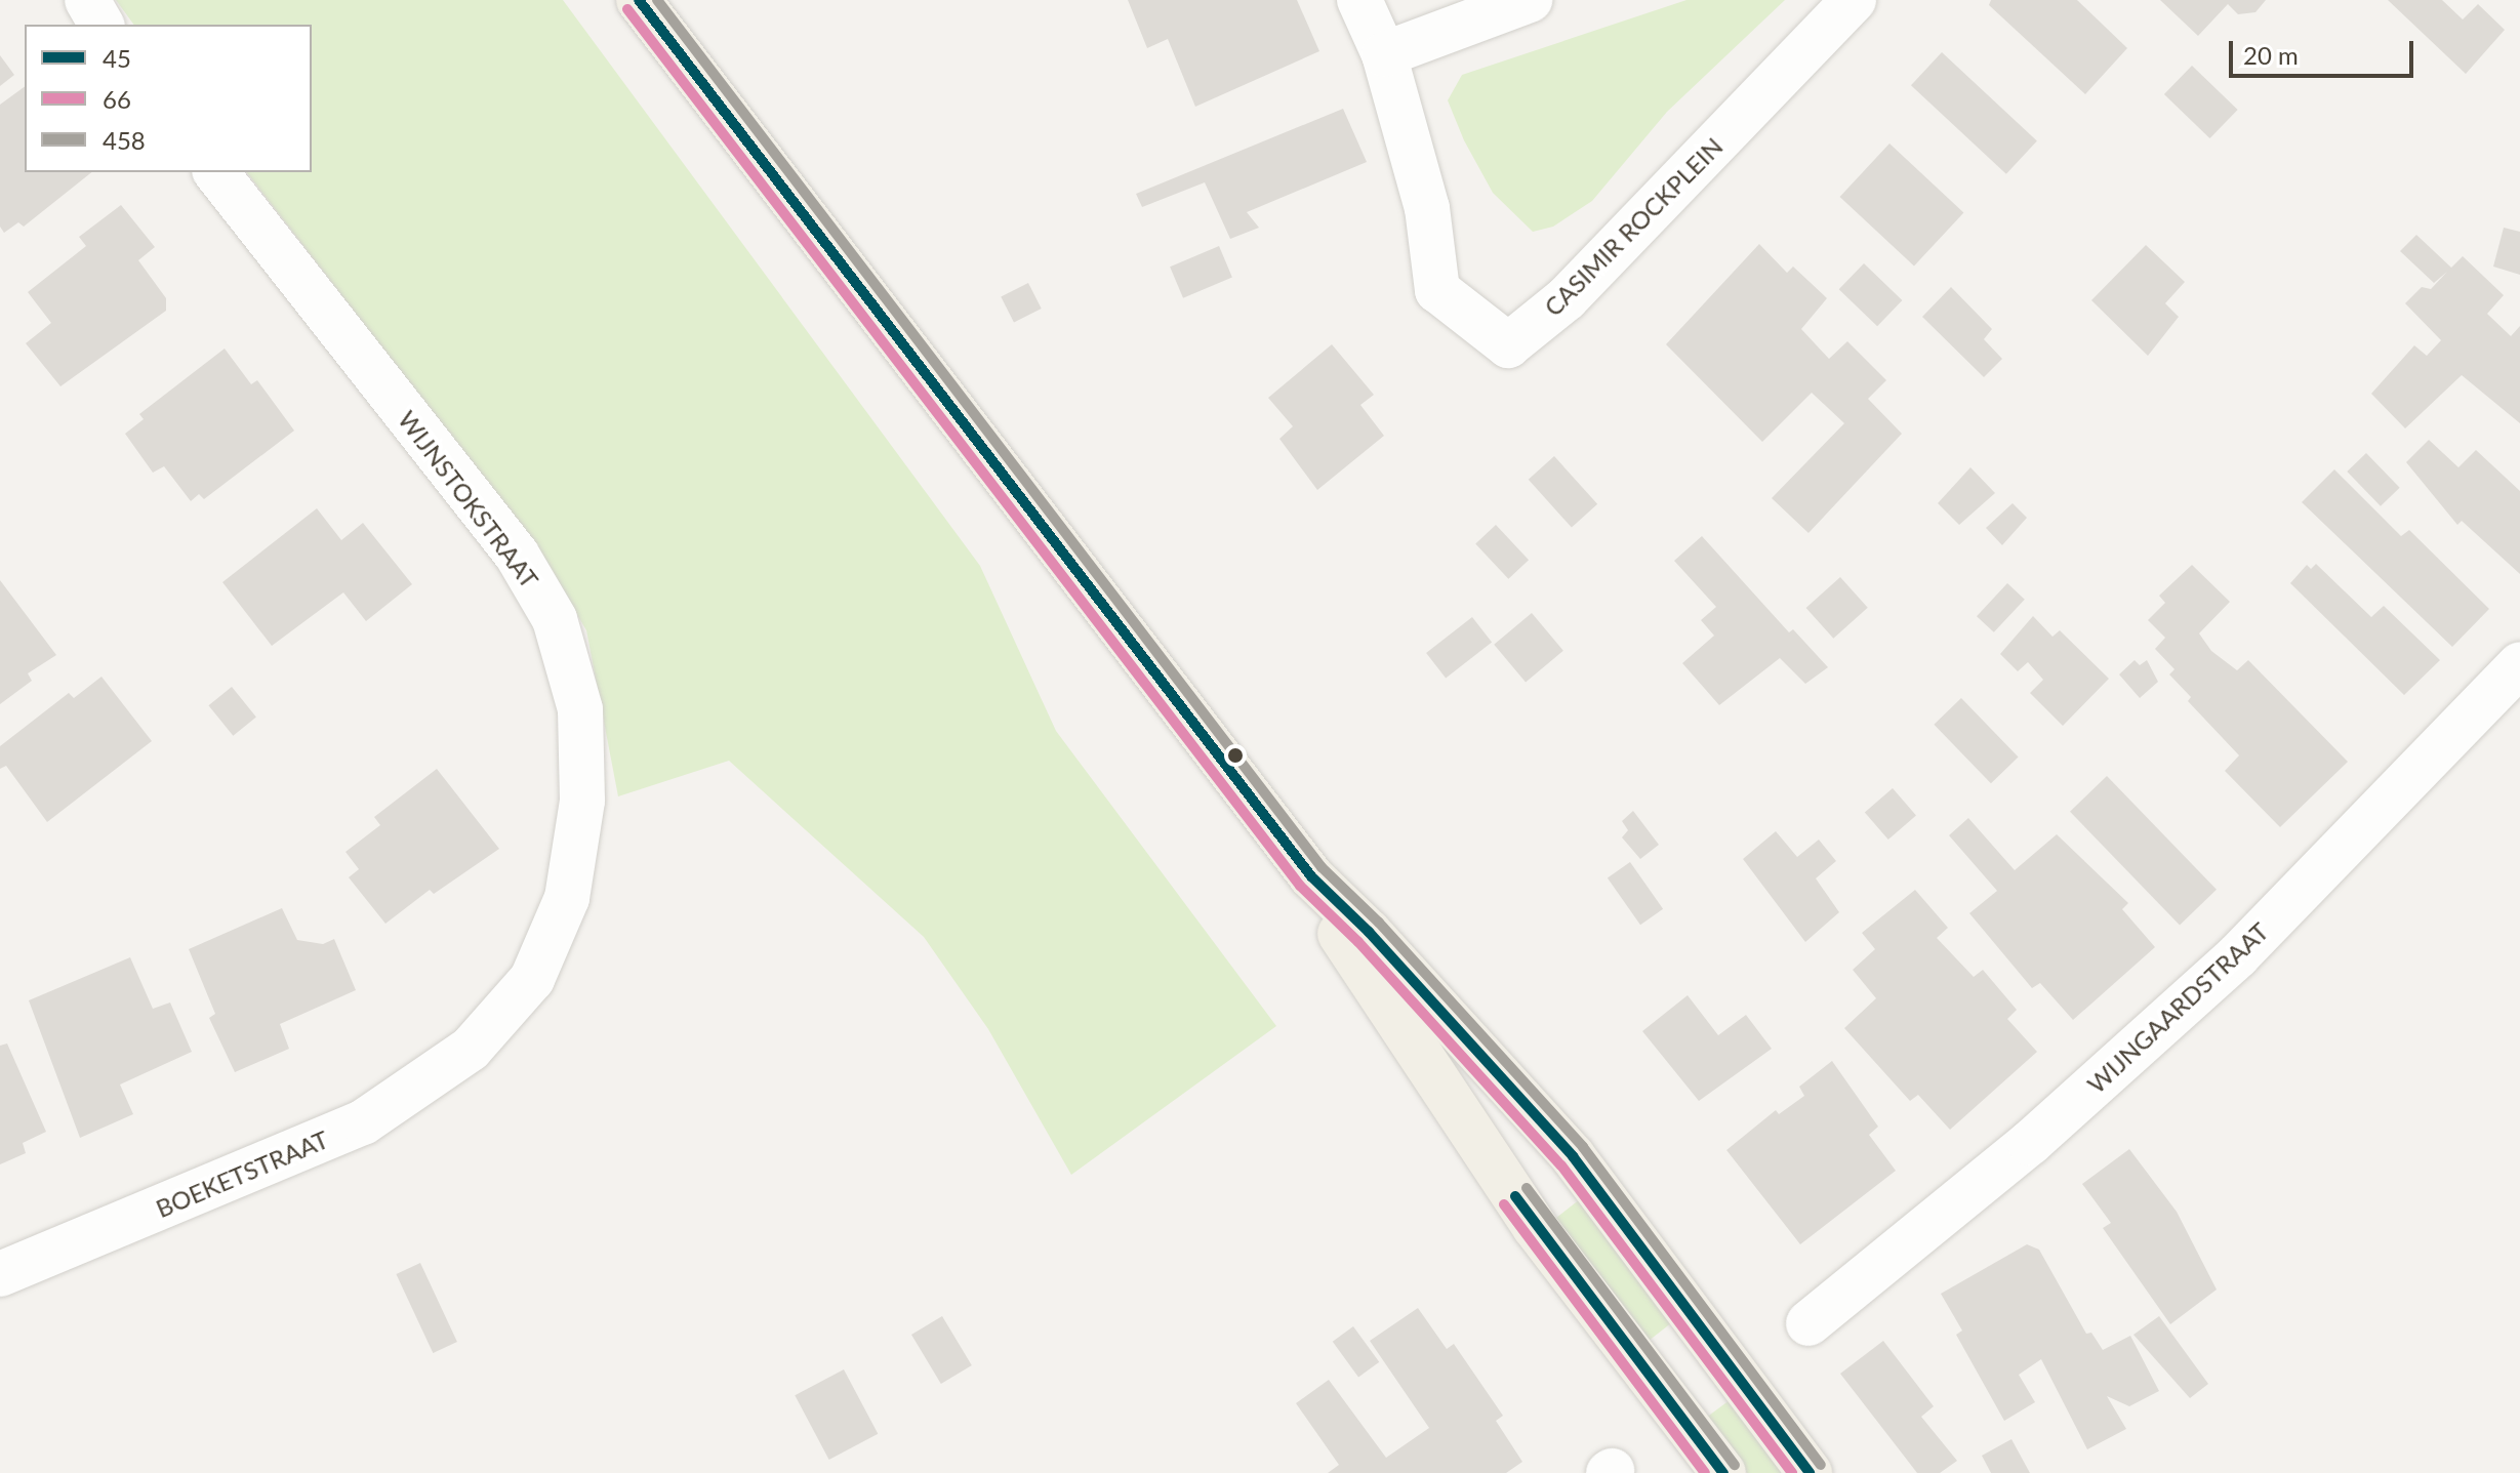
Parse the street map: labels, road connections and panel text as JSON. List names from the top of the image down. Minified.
{"streets":{"street":["CASIMIR ROCKPLEIN","WIJNSTOKSTRAAT","WIJNGAARDSTRAAT","BOEKETSTRAAT"]},"crossings":[["WIJNSTOKSTRAAT","BOEKETSTRAAT"]],"lines":["transit line 45","transit line 458","transit line 66"],"legend":["45","66","458"],"scale_bar":"20 m"}
